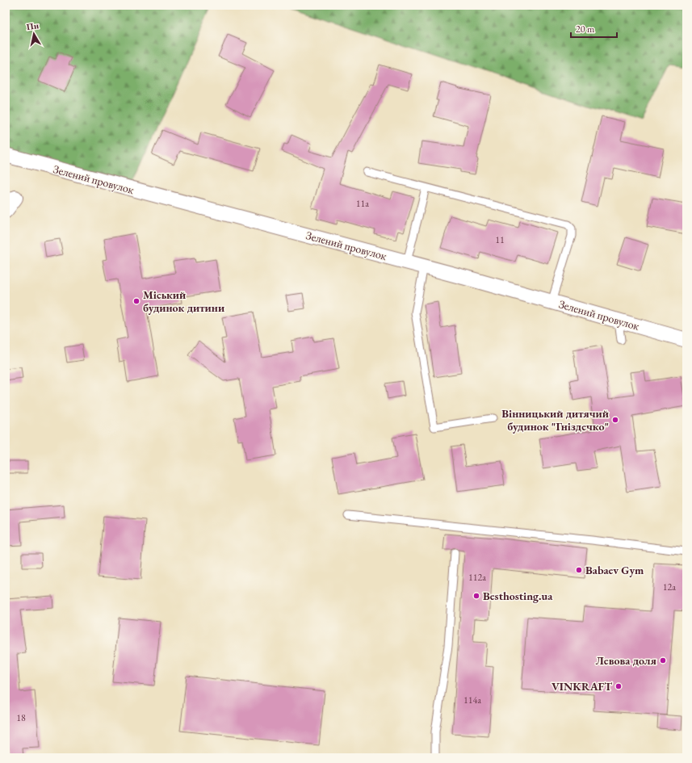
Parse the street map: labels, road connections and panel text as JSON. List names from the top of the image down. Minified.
{"streets":{"street":["Зелений провулок"]},"places":["Міський будинок дитини","Вінницький дитячий будинок \"Гніздечко\"","Babaev Gym","Besthosting.ua","Левова доля","VINKRAFT"],"house_numbers":["11а","11","112а","12а","114а","18"],"scale_bar":"20 m","north":"top"}
